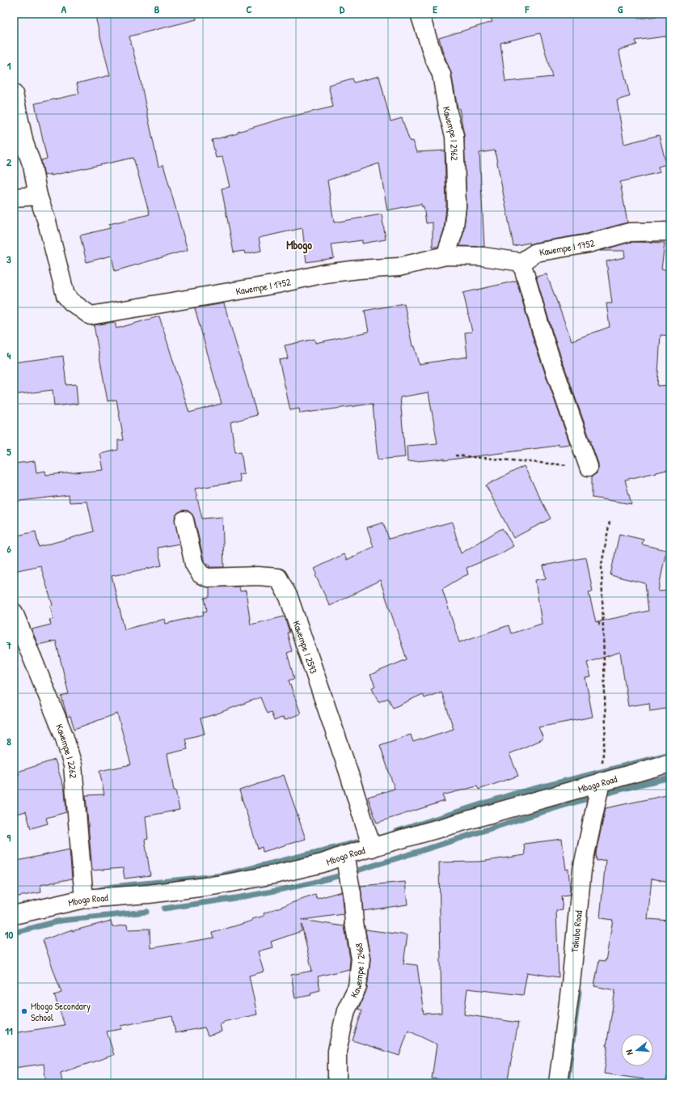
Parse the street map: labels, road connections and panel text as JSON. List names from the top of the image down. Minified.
{"streets":{"street":["Kawempe I 2962","Kawempe I 1752","Kawempe I 2593","Kawempe I 2262","Mbogo Road","Takuba Road","Kawempe I 2468"]},"crossings":[["Kawempe I 2962","Kawempe I 1752"],["Kawempe I 2593","Mbogo Road"],["Kawempe I 2262","Mbogo Road"],["Mbogo Road","Takuba Road"],["Mbogo Road","Kawempe I 2468"]],"districts":["Mbogo"],"places":["Mbogo Secondary School"],"north":"left","grid":{"columns":["A","B","C","D","E","F","G"],"rows":["1","2","3","4","5","6","7","8","9","10","11"]}}
